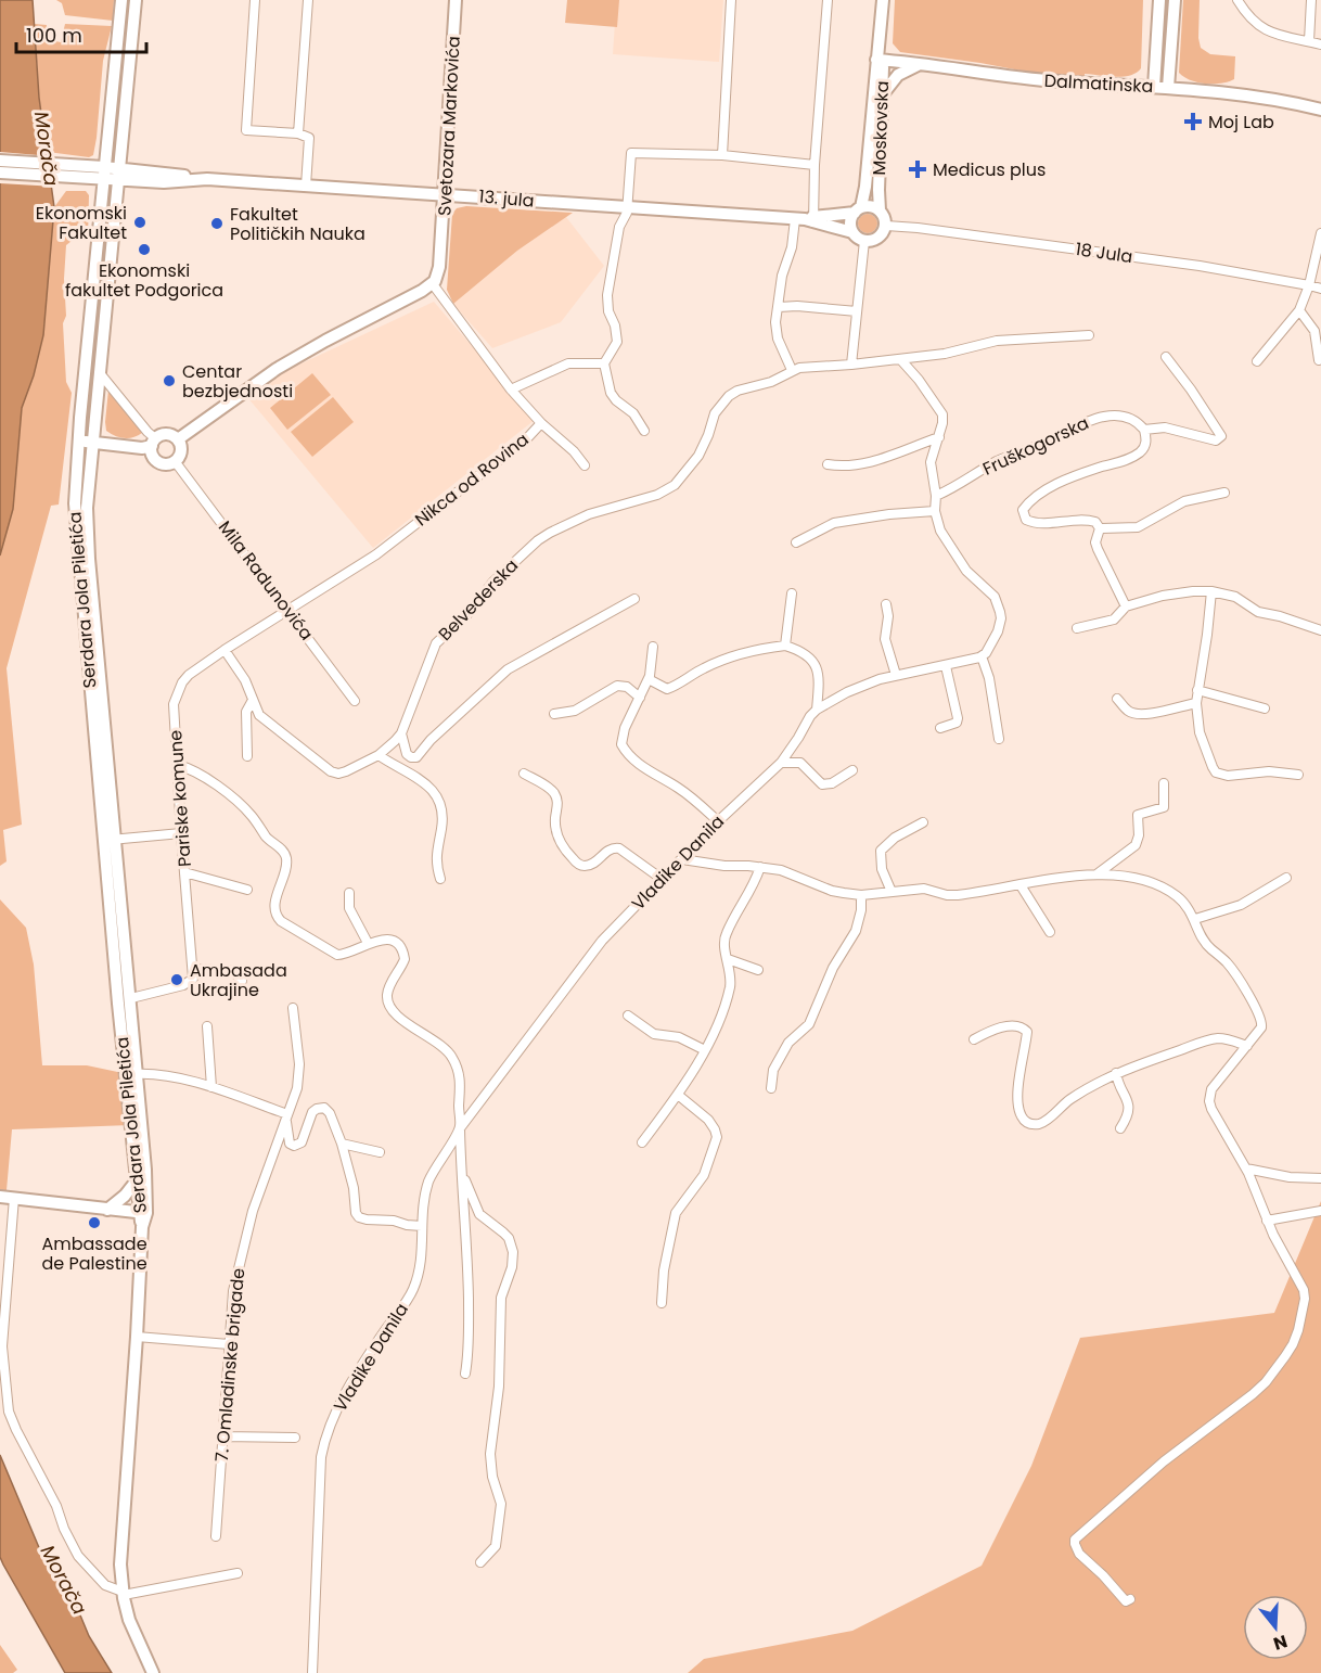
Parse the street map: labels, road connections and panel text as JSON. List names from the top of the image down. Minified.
{"streets":{"main road":["Dalmatinska","Svetozara Markovića","Moskovska","13. jula","Serdara Jola Piletića"],"street":["18 Jula","Fruškogorska","Nikca od Rovina","Mila Radunovića","Belvederska","Pariske komune","Vladike Danila","7. Omladinske brigade"]},"crossings":[["Dalmatinska","Moskovska"],["Svetozara Markovića","13. jula"],["Svetozara Markovića","Nikca od Rovina"],["Moskovska","18 Jula"],["13. jula","Serdara Jola Piletića"],["Nikca od Rovina","Mila Radunovića"],["Nikca od Rovina","Pariske komune"],["Mila Radunovića","Pariske komune"],["Belvederska","Pariske komune"]],"water":["Morača"],"places":{"health":["Moj Lab","Medicus plus"],"other":["Ekonomski Fakultet","Fakultet Političkih Nauka","Ekonomski fakultet Podgorica","Centar bezbjednosti","Ambasada Ukrajine","Ambassade de Palestine"]},"scale_bar":"100 m","north":"bottom"}
